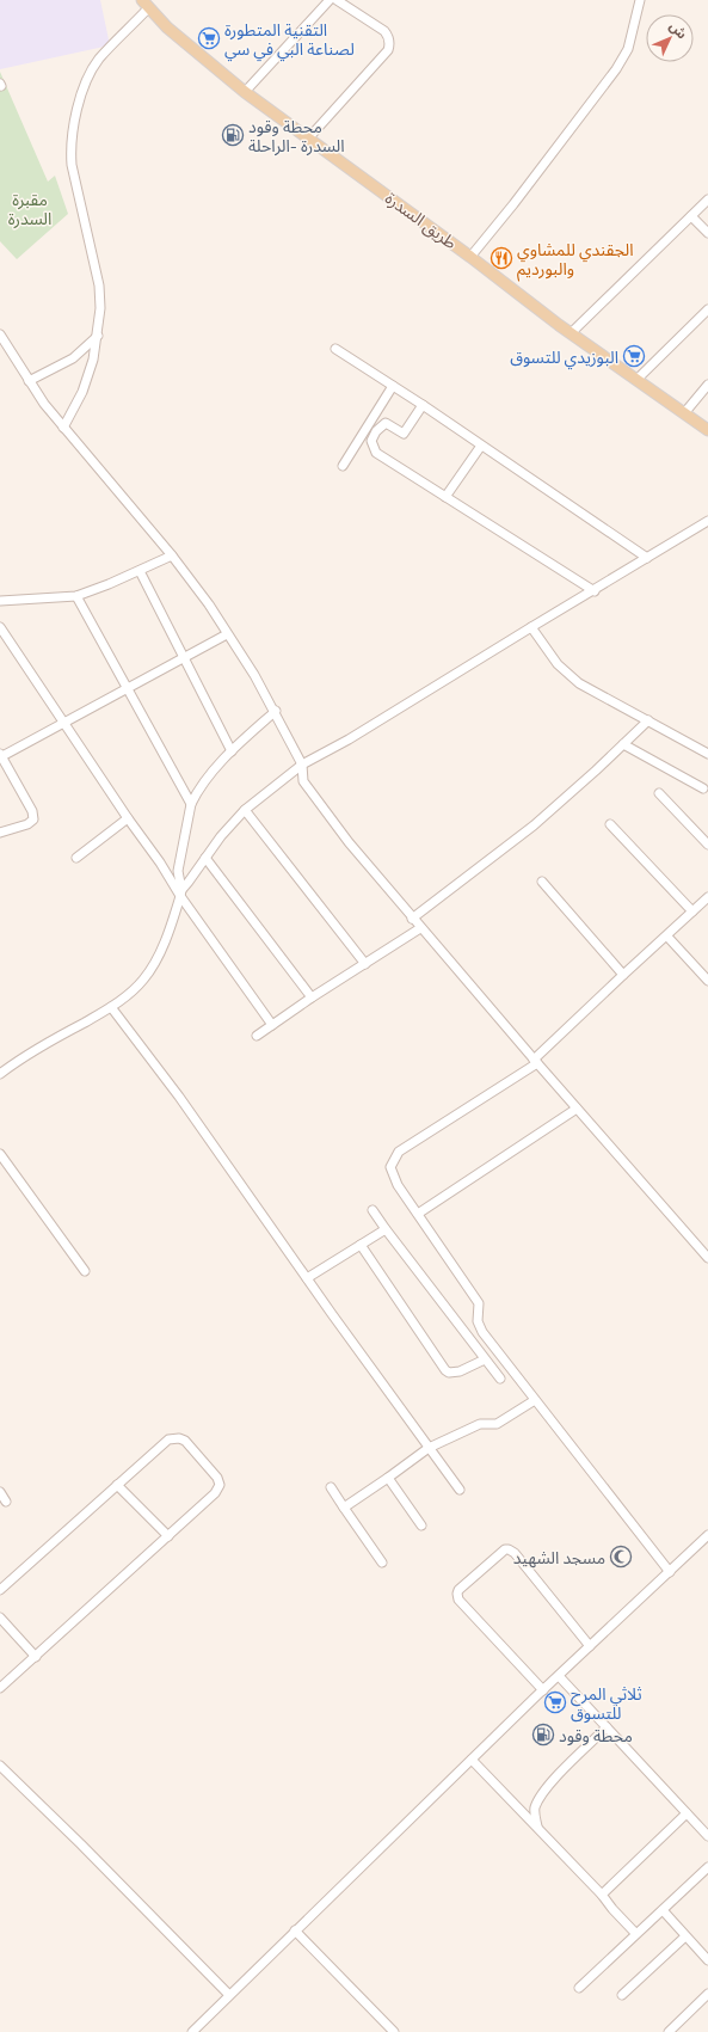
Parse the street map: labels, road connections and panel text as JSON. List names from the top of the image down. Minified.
{"streets":{"main road":["طريق السدرة"]},"parks":["مقبرة السدرة"],"places":{"supermarket":["التقنية المتطورة لصناعة البي في سي","البوزيدي للتسوق","ثلاثي المرح للتسوق"],"fuel station":["محطة وقود السدرة -الراحلة","محطة وقود"],"restaurant":["الجقندي للمشاوي والبورديم"],"mosque":["مسجد الشهيد"]},"north":"top right"}
